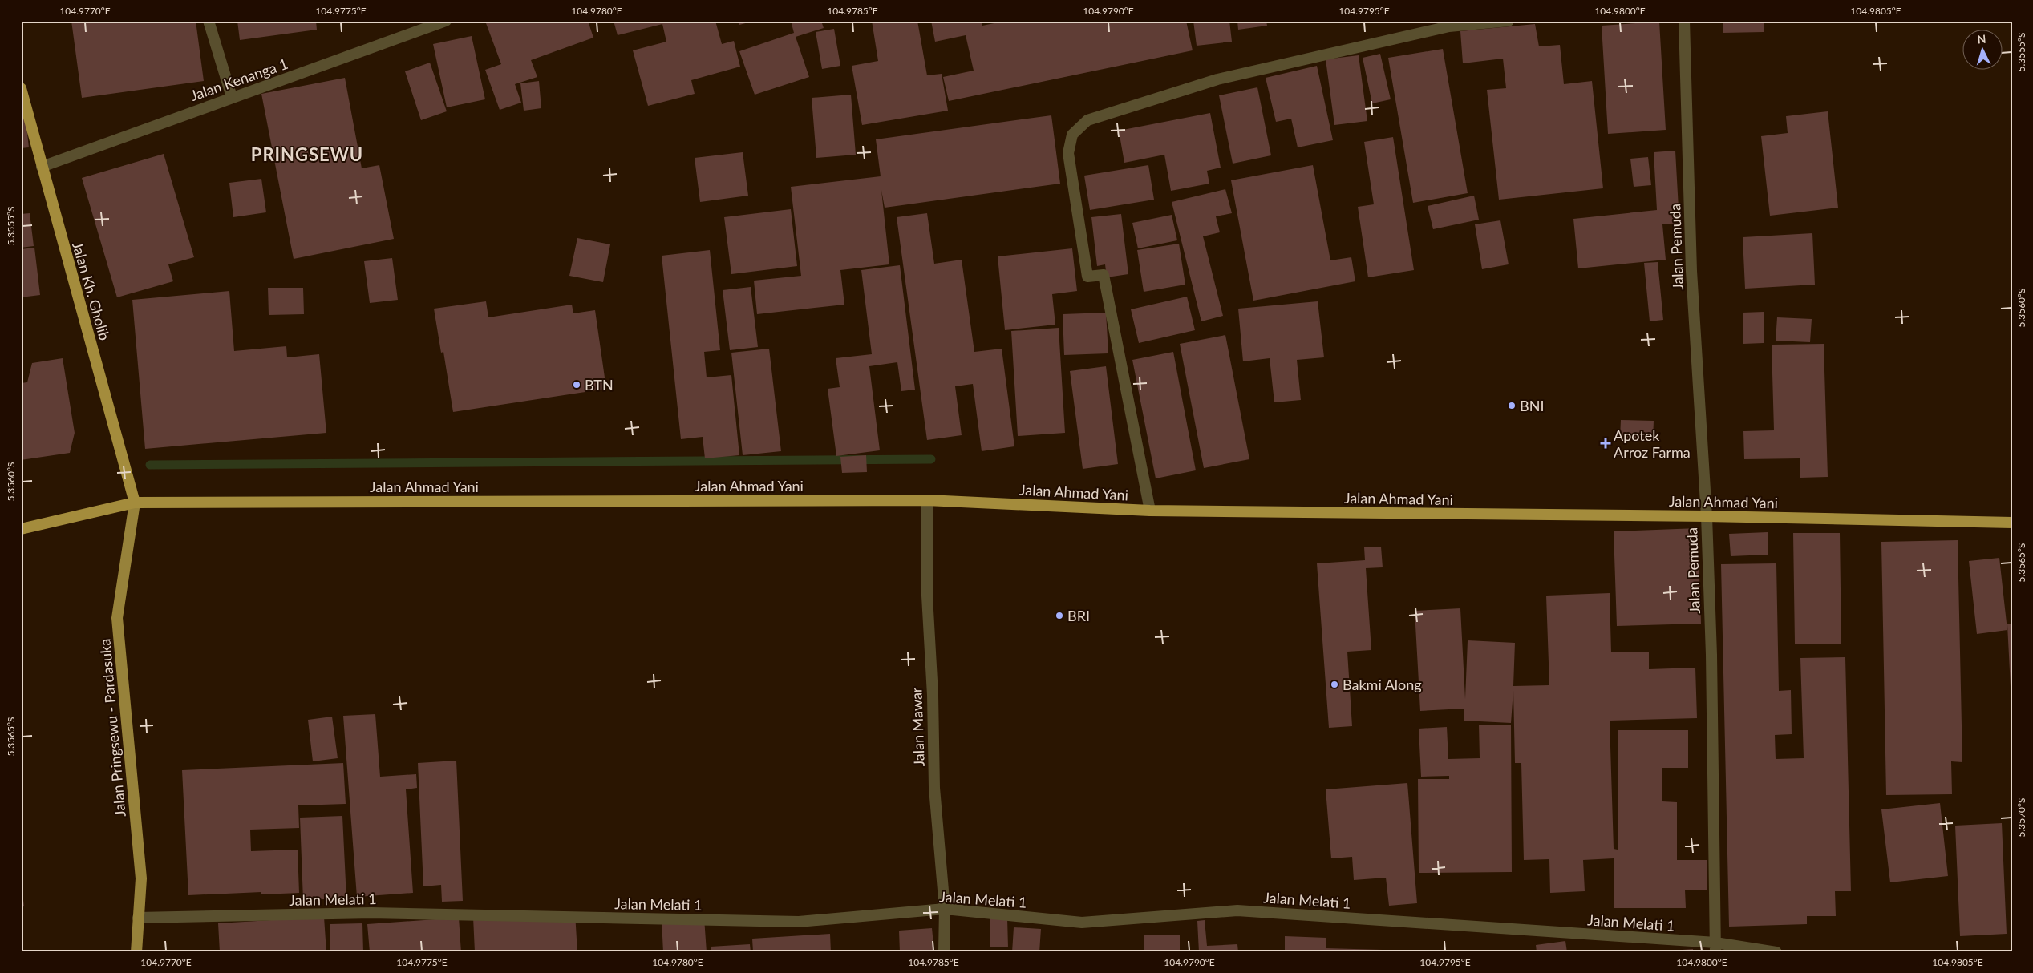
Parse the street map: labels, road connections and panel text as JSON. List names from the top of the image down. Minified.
{"streets":{"highway":["Jalan Kh. Gholib","Jalan Ahmad Yani"],"main road":["Jalan Pringsewu - Pardasuka"],"street":["Jalan Kenanga 1","Jalan Pemuda","Jalan Mawar","Jalan Melati 1"]},"crossings":[["Jalan Kenanga 1","Jalan Kh. Gholib"],["Jalan Pemuda","Jalan Ahmad Yani"],["Jalan Pemuda","Jalan Melati 1"],["Jalan Kh. Gholib","Jalan Ahmad Yani"],["Jalan Kh. Gholib","Jalan Pringsewu - Pardasuka"],["Jalan Ahmad Yani","Jalan Mawar"],["Jalan Ahmad Yani","Jalan Pringsewu - Pardasuka"],["Jalan Mawar","Jalan Melati 1"],["Jalan Pringsewu - Pardasuka","Jalan Melati 1"]],"districts":["PRINGSEWU"],"places":{"other":["BTN","BNI","BRI","Bakmi Along"],"health":["Apotek Arroz Farma"]},"north":"top","coordinates":["104.9770°E","104.9775°E","104.9780°E","104.9785°E","104.9790°E","104.9795°E","104.9800°E","104.9805°E","5.3555°S","5.3560°S","5.3565°S","5.3570°S"]}
